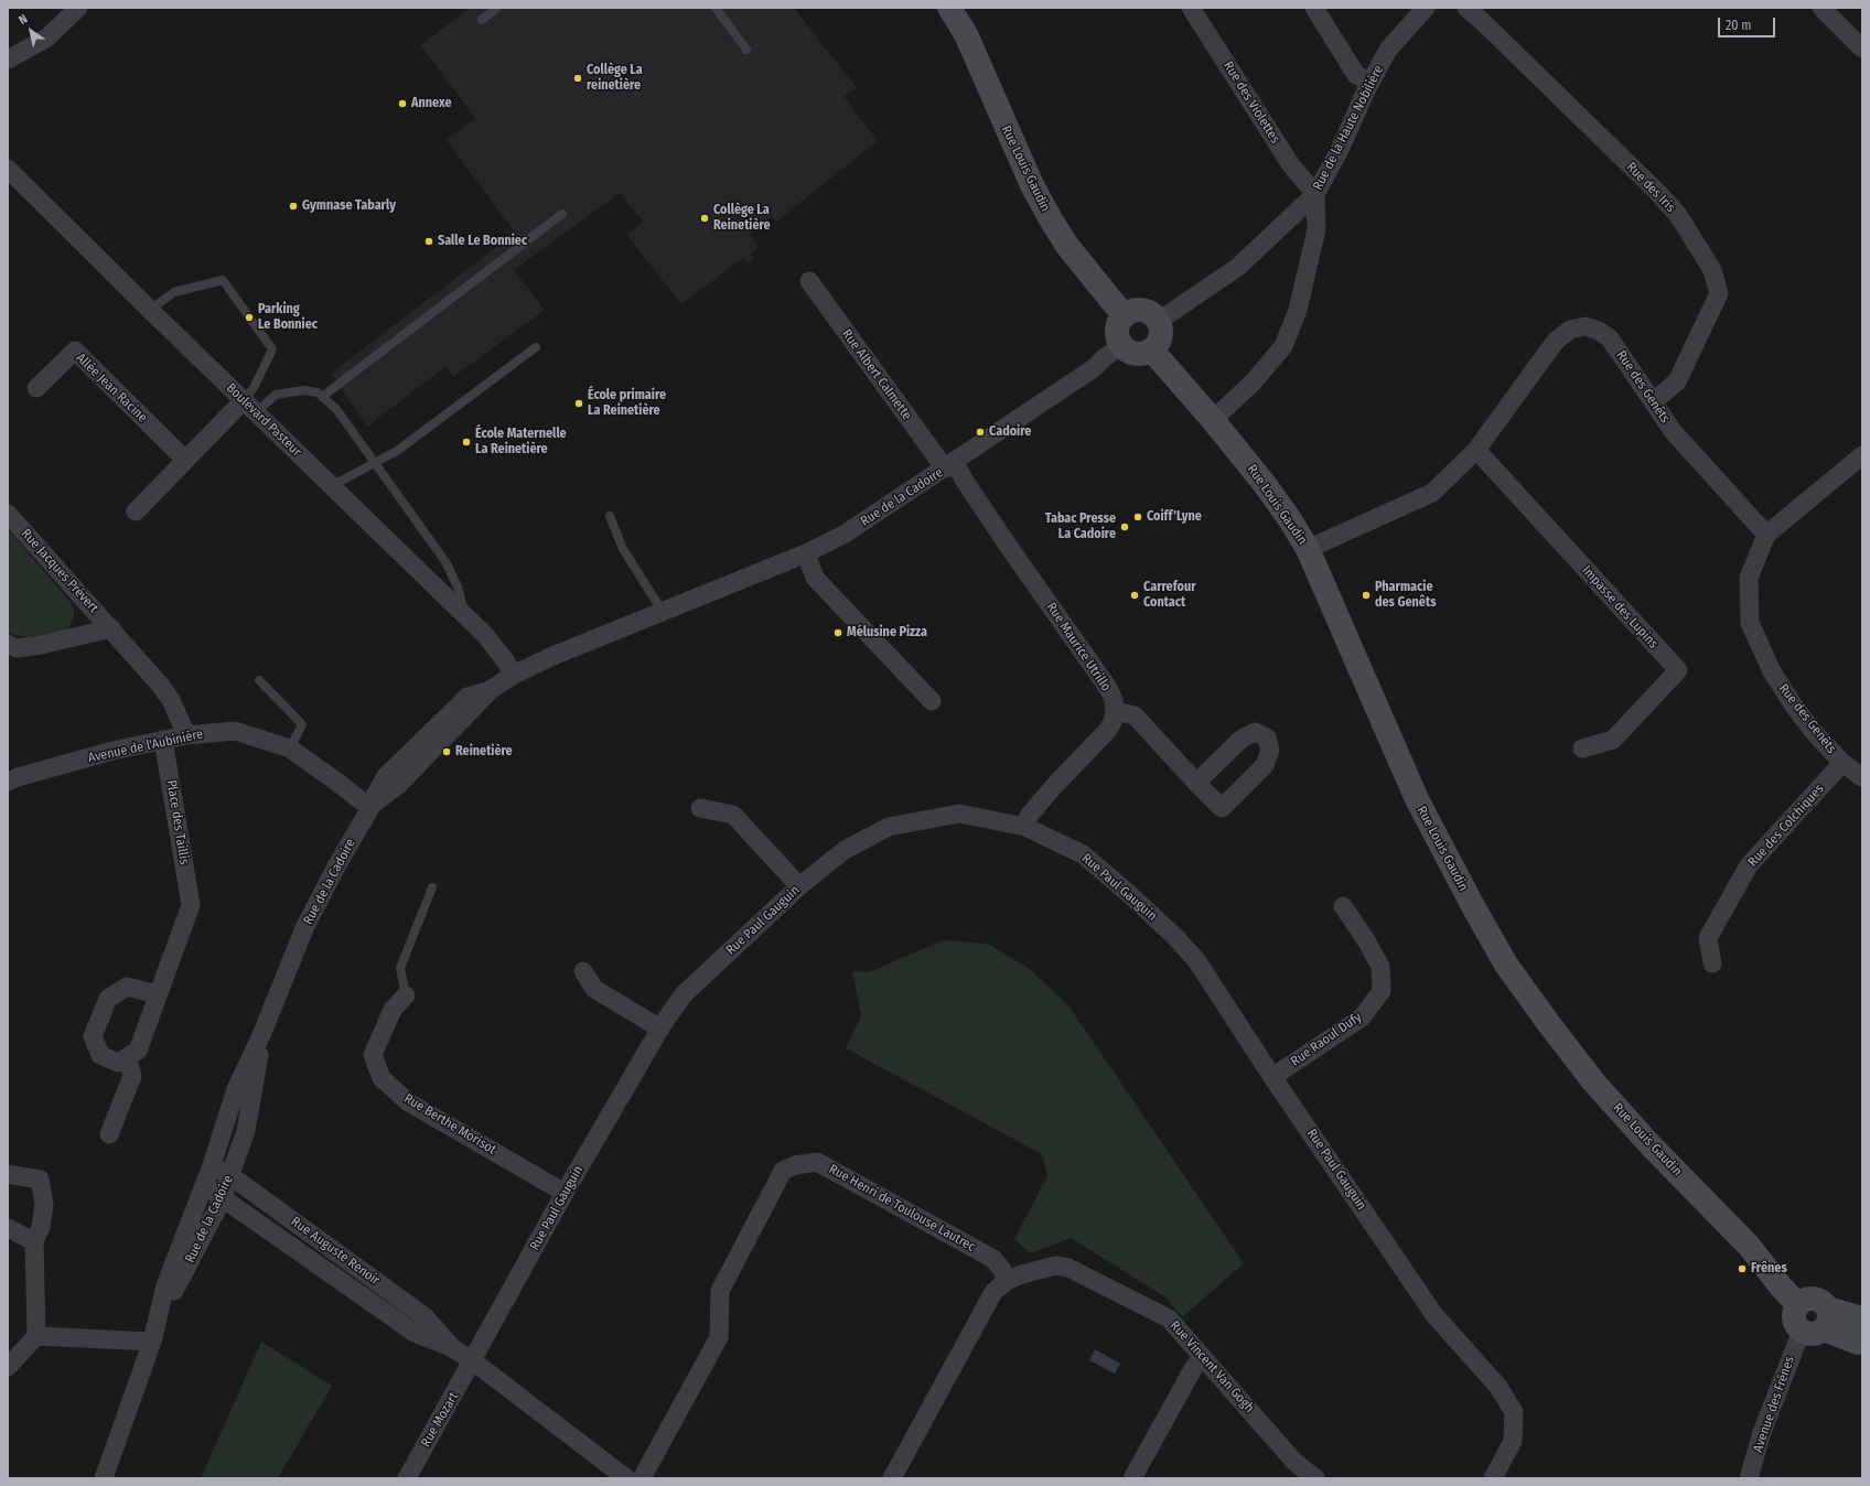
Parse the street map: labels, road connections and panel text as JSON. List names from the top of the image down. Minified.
{"streets":{"street":["Rue des Violettes","Rue de la Haute Nobilière","Rue Louis Gaudin","Rue des Iris","Rue Albert Calmette","Rue des Genêts","Allée Jean Racine","Boulevard Pasteur","Rue de la Cadoire","Rue Jacques Prévert","Impasse des Lupins","Rue Maurice Utrillo","Avenue de l'Aubinière","Place des Taillis","Rue des Colchiques","Rue Paul Gauguin","Rue Raoul Dufy","Rue Berthe Morisot","Rue Henri de Toulouse Lautrec","Rue Auguste Renoir","Rue Vincent Van Gogh","Avenue des Frênes","Rue Mozart"]},"crossings":[["Rue des Violettes","Rue de la Haute Nobilière"],["Rue de la Haute Nobilière","Rue Louis Gaudin"],["Rue de la Haute Nobilière","Rue de la Cadoire"],["Rue Louis Gaudin","Rue des Genêts"],["Rue Louis Gaudin","Rue de la Cadoire"],["Rue Louis Gaudin","Avenue des Frênes"],["Rue des Iris","Rue des Genêts"],["Rue Albert Calmette","Rue de la Cadoire"],["Rue Albert Calmette","Rue Maurice Utrillo"],["Rue des Genêts","Impasse des Lupins"],["Rue des Genêts","Rue des Colchiques"],["Boulevard Pasteur","Rue de la Cadoire"],["Rue de la Cadoire","Rue Maurice Utrillo"],["Rue de la Cadoire","Avenue de l'Aubinière"],["Rue de la Cadoire","Rue Auguste Renoir"],["Rue Jacques Prévert","Avenue de l'Aubinière"],["Avenue de l'Aubinière","Place des Taillis"],["Rue Paul Gauguin","Rue Raoul Dufy"],["Rue Paul Gauguin","Rue Berthe Morisot"],["Rue Paul Gauguin","Rue Auguste Renoir"],["Rue Paul Gauguin","Rue Mozart"],["Rue Henri de Toulouse Lautrec","Rue Vincent Van Gogh"],["Rue Auguste Renoir","Rue Mozart"]],"places":["Collège La reinetière","Annexe","Gymnase Tabarly","Collège La Reinetière","Salle Le Bonniec","Parking Le Bonniec","École primaire La Reinetière","Cadoire","École Maternelle La Reinetière","Coiff'Lyne","Tabac Presse La Cadoire","Carrefour Contact","Pharmacie des Genêts","Mélusine Pizza","Reinetière","Frênes"],"scale_bar":"20 m","north":"top left"}
